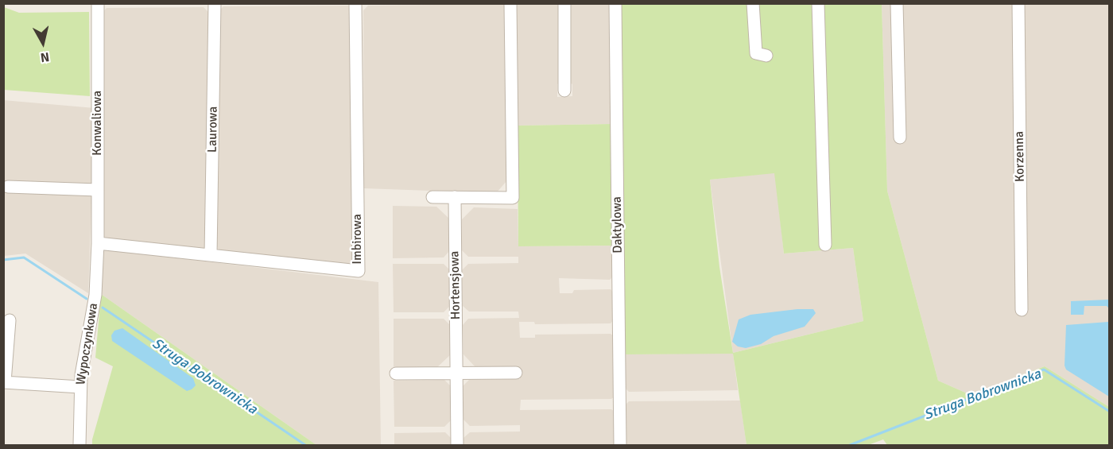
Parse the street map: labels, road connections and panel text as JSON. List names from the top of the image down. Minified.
{"streets":{"street":["Konwaliowa","Laurowa","Korzenna","Daktylowa","Imbirowa","Hortensjowa","Wypoczynkowa"]},"crossings":[["Konwaliowa","Imbirowa"],["Konwaliowa","Wypoczynkowa"],["Laurowa","Imbirowa"],["Imbirowa","Wypoczynkowa"]],"water":["Struga Bobrownicka"],"north":"bottom"}
